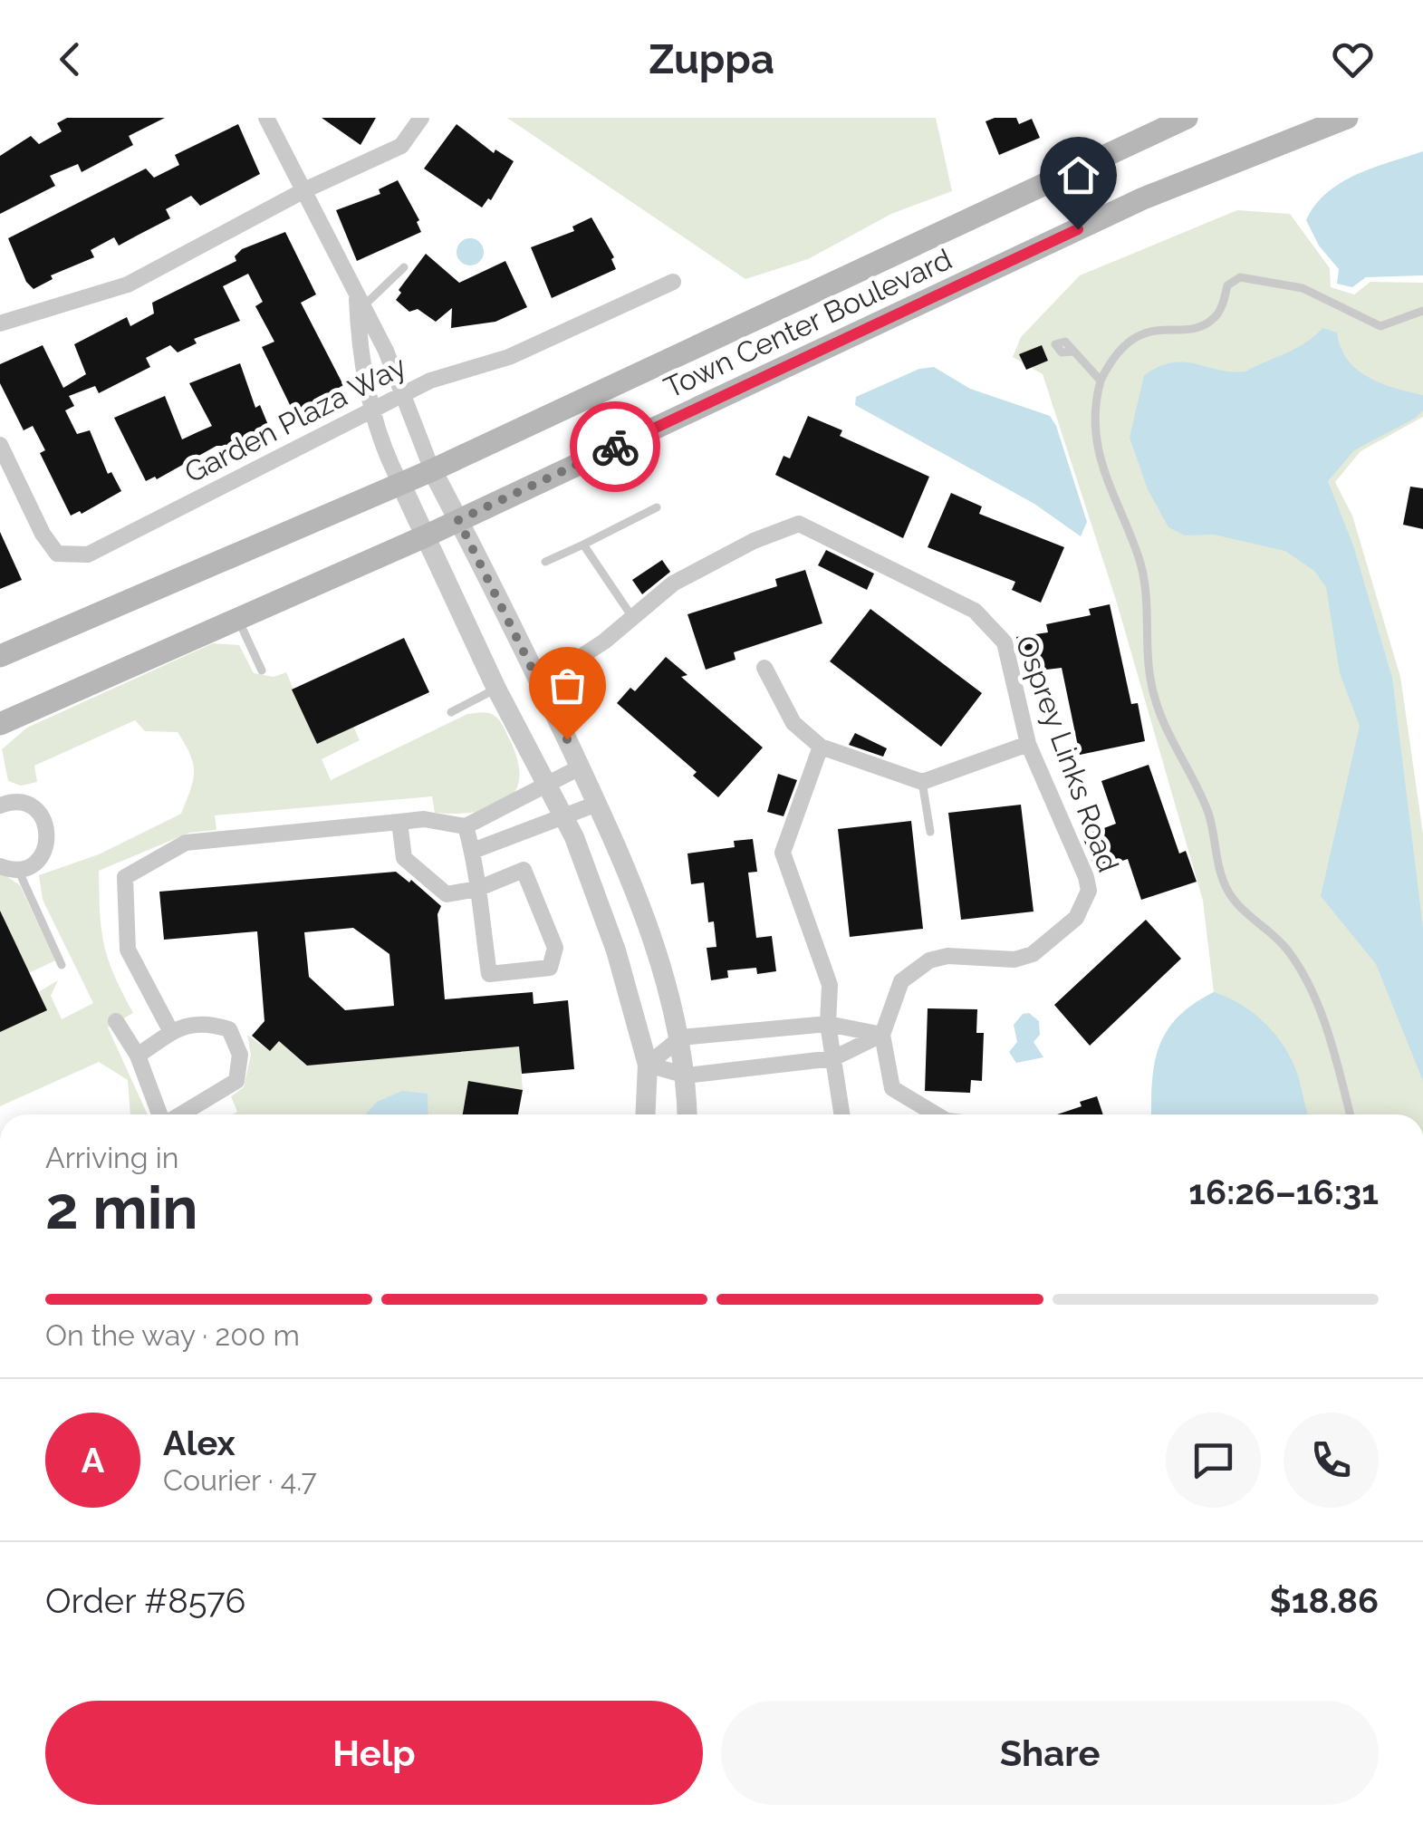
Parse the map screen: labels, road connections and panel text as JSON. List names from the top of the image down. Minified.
{"streets":{"main road":["Town Center Boulevard"],"street":["Garden Plaza Way","Osprey Links Road"]},"page":{"header":"Zuppa","heading":["2 min","Arriving in","16:26–16:31"],"panel":["Alex","Courier · 4.7","Order #8576","$18.86"],"bar":"On the way · 200 m","round":"A","buttons":["Help","Share"]}}
